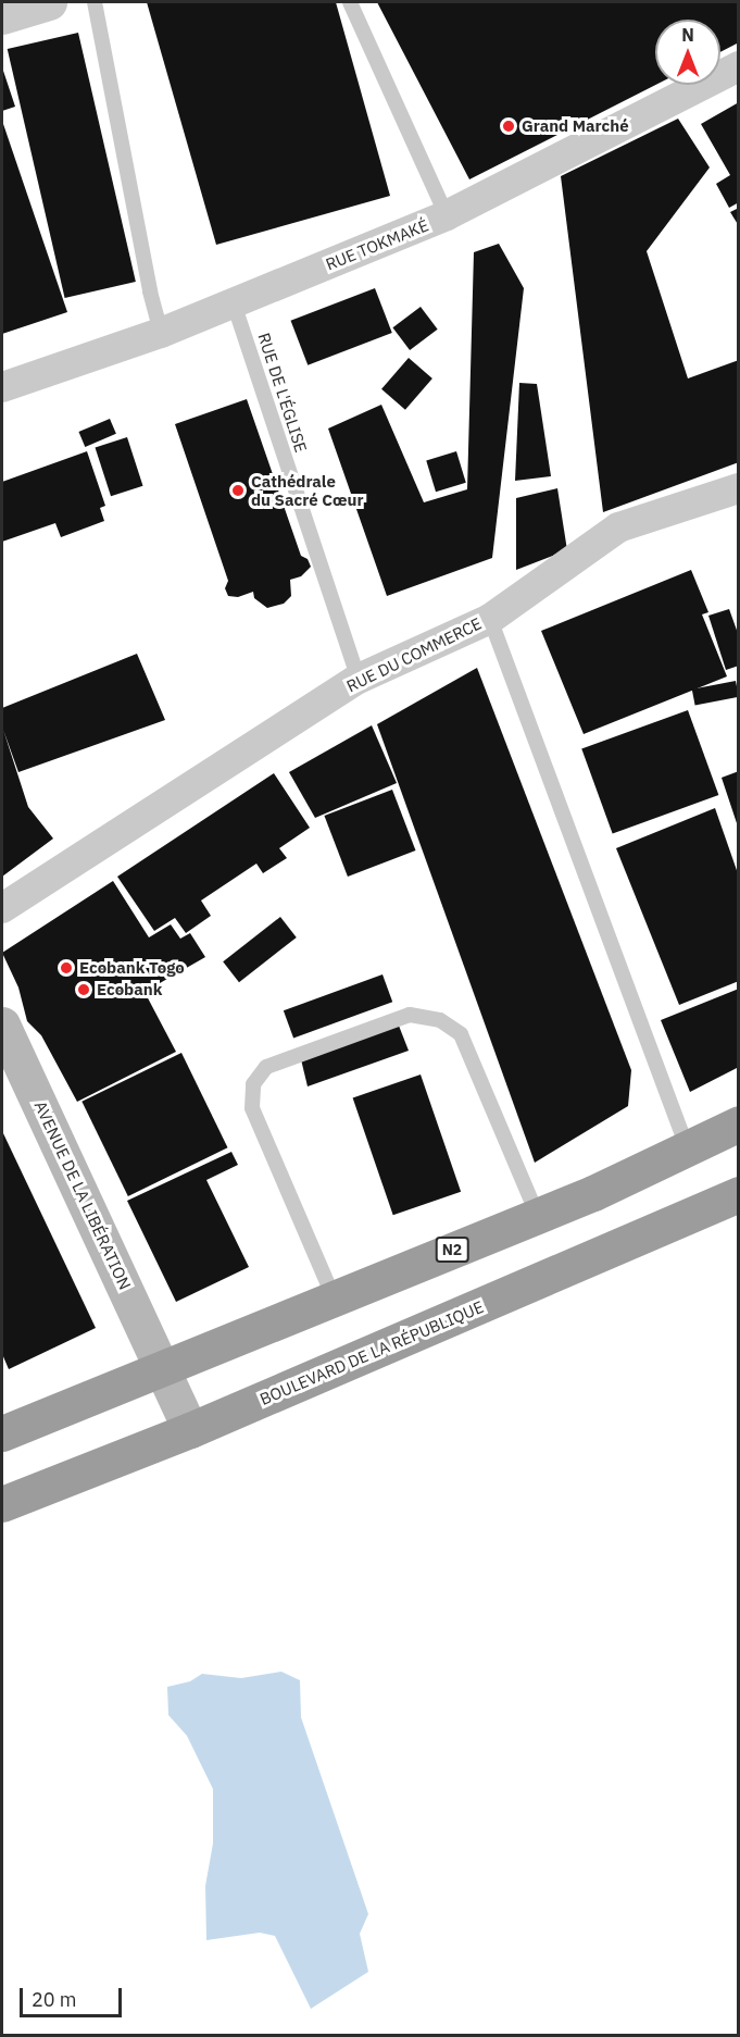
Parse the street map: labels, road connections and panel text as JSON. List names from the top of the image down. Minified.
{"streets":{"highway":["N2","BOULEVARD DE LA RÉPUBLIQUE"],"main road":["AVENUE DE LA LIBÉRATION"],"street":["RUE TOKMAKÉ","RUE DU COMMERCE"],"lane":["RUE DE L'ÉGLISE"]},"crossings":[["RUE TOKMAKÉ","RUE DE L'ÉGLISE"],["RUE DE L'ÉGLISE","RUE DU COMMERCE"],["AVENUE DE LA LIBÉRATION","N2"],["AVENUE DE LA LIBÉRATION","BOULEVARD DE LA RÉPUBLIQUE"]],"places":["Grand Marché","Cathédrale du Sacré Cœur","Ecobank Togo","Ecobank"],"scale_bar":"20 m","north":"top"}
